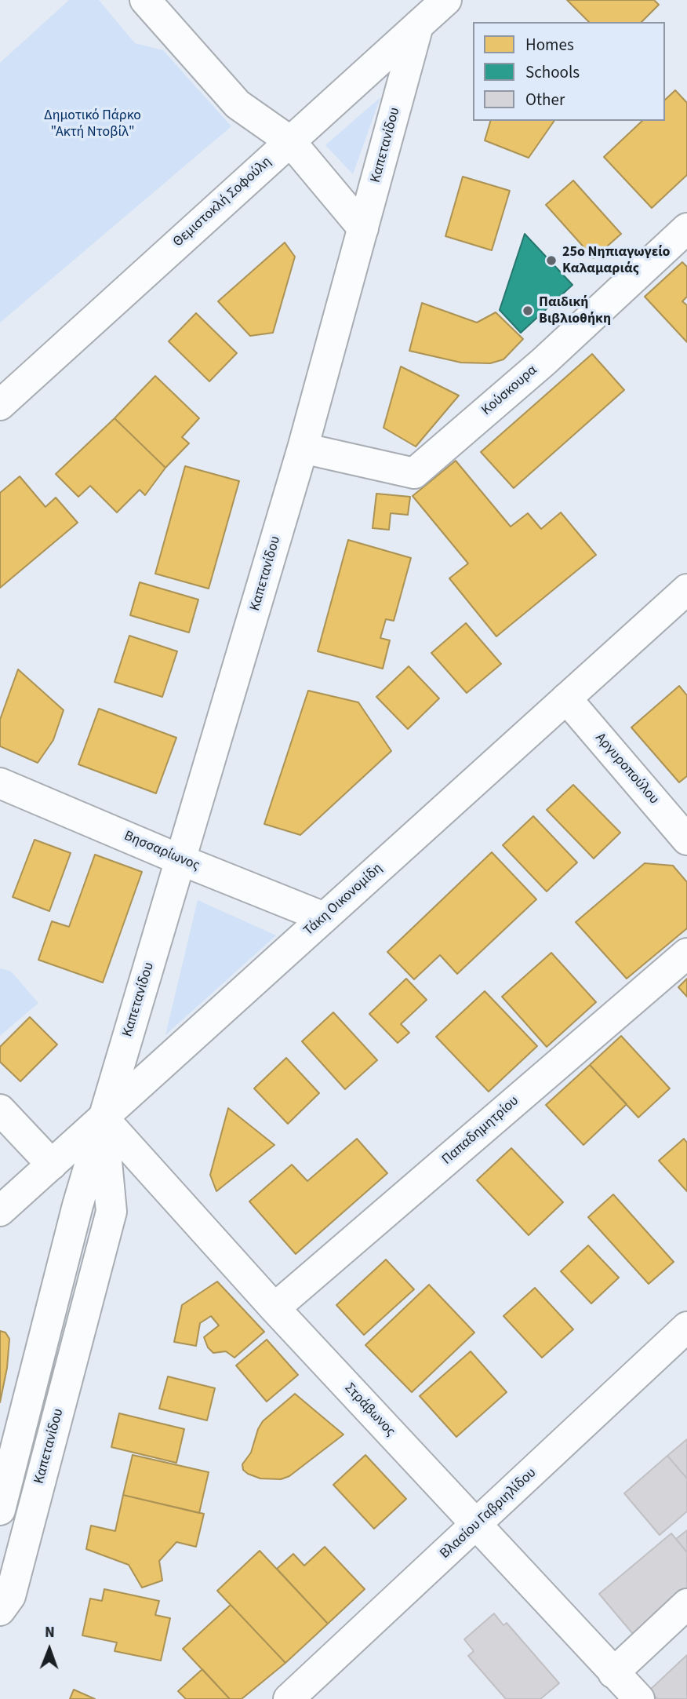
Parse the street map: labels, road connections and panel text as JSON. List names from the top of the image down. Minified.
{"streets":{"street":["Καπετανίδου","Θεμιστοκλή Σοφούλη","Κούσκουρα","Αργυροπούλου","Βησσαρίωνος","Τάκη Οικονομίδη","Παπαδημητρίου","Στράβωνος","Βλασίου Γαβριηλίδου"]},"crossings":[["Καπετανίδου","Θεμιστοκλή Σοφούλη"],["Καπετανίδου","Κούσκουρα"],["Καπετανίδου","Βησσαρίωνος"],["Καπετανίδου","Τάκη Οικονομίδη"],["Καπετανίδου","Στράβωνος"],["Αργυροπούλου","Τάκη Οικονομίδη"],["Βησσαρίωνος","Τάκη Οικονομίδη"],["Τάκη Οικονομίδη","Στράβωνος"],["Παπαδημητρίου","Στράβωνος"],["Στράβωνος","Βλασίου Γαβριηλίδου"]],"parks":["Δημοτικό Πάρκο \"Ακτή Ντοβίλ\""],"places":["25ο Νηπιαγωγείο Καλαμαριάς","Παιδική Βιβλιοθήκη"],"legend":["Homes","Schools","Other"],"north":"top"}
